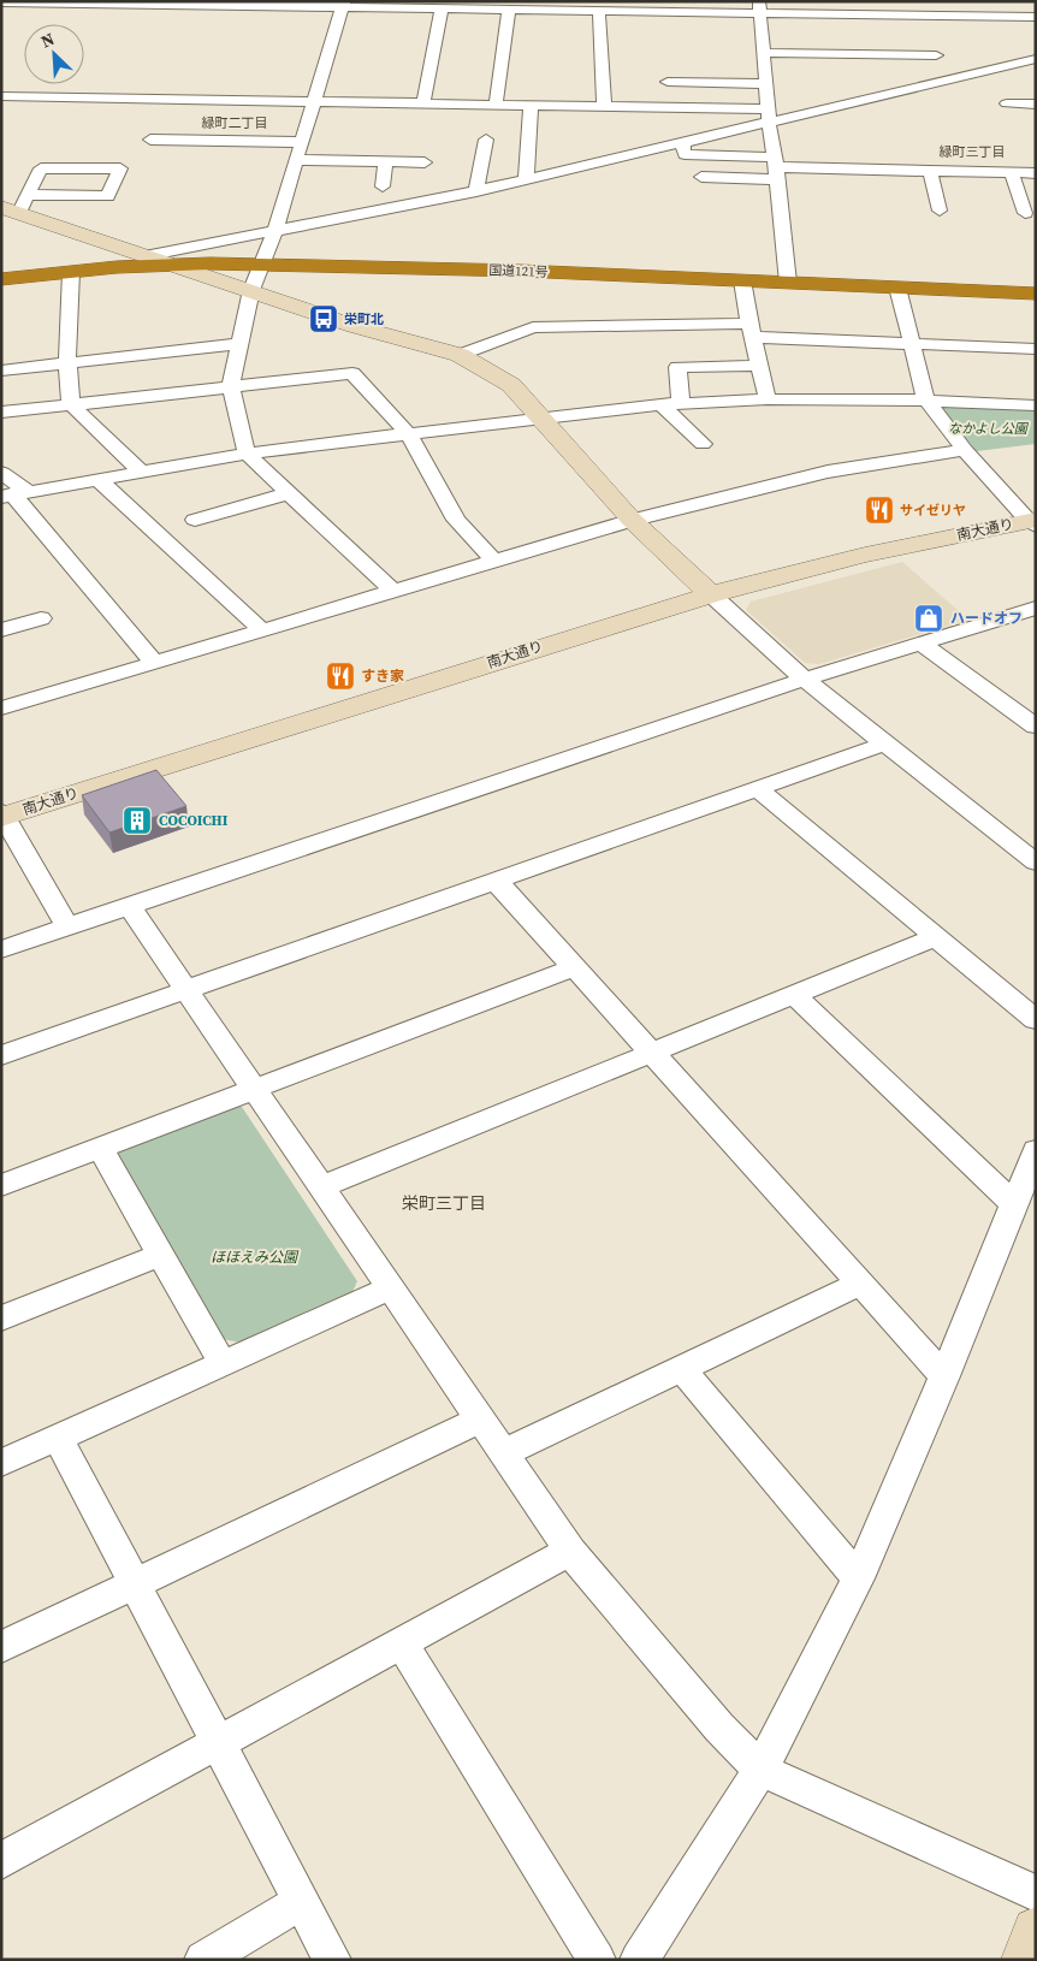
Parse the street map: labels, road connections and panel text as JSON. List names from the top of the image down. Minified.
{"streets":{"highway":["国道121号"],"street":["南大通り"]},"districts":["緑町二丁目","緑町三丁目","栄町三丁目"],"parks":["なかよし公園","ほほえみ公園"],"places":{"bus stop":["栄町北"],"restaurant":["サイゼリヤ","すき家"],"shop":["ハードオフ"],"building":["COCOICHI"]},"north":"top left"}
